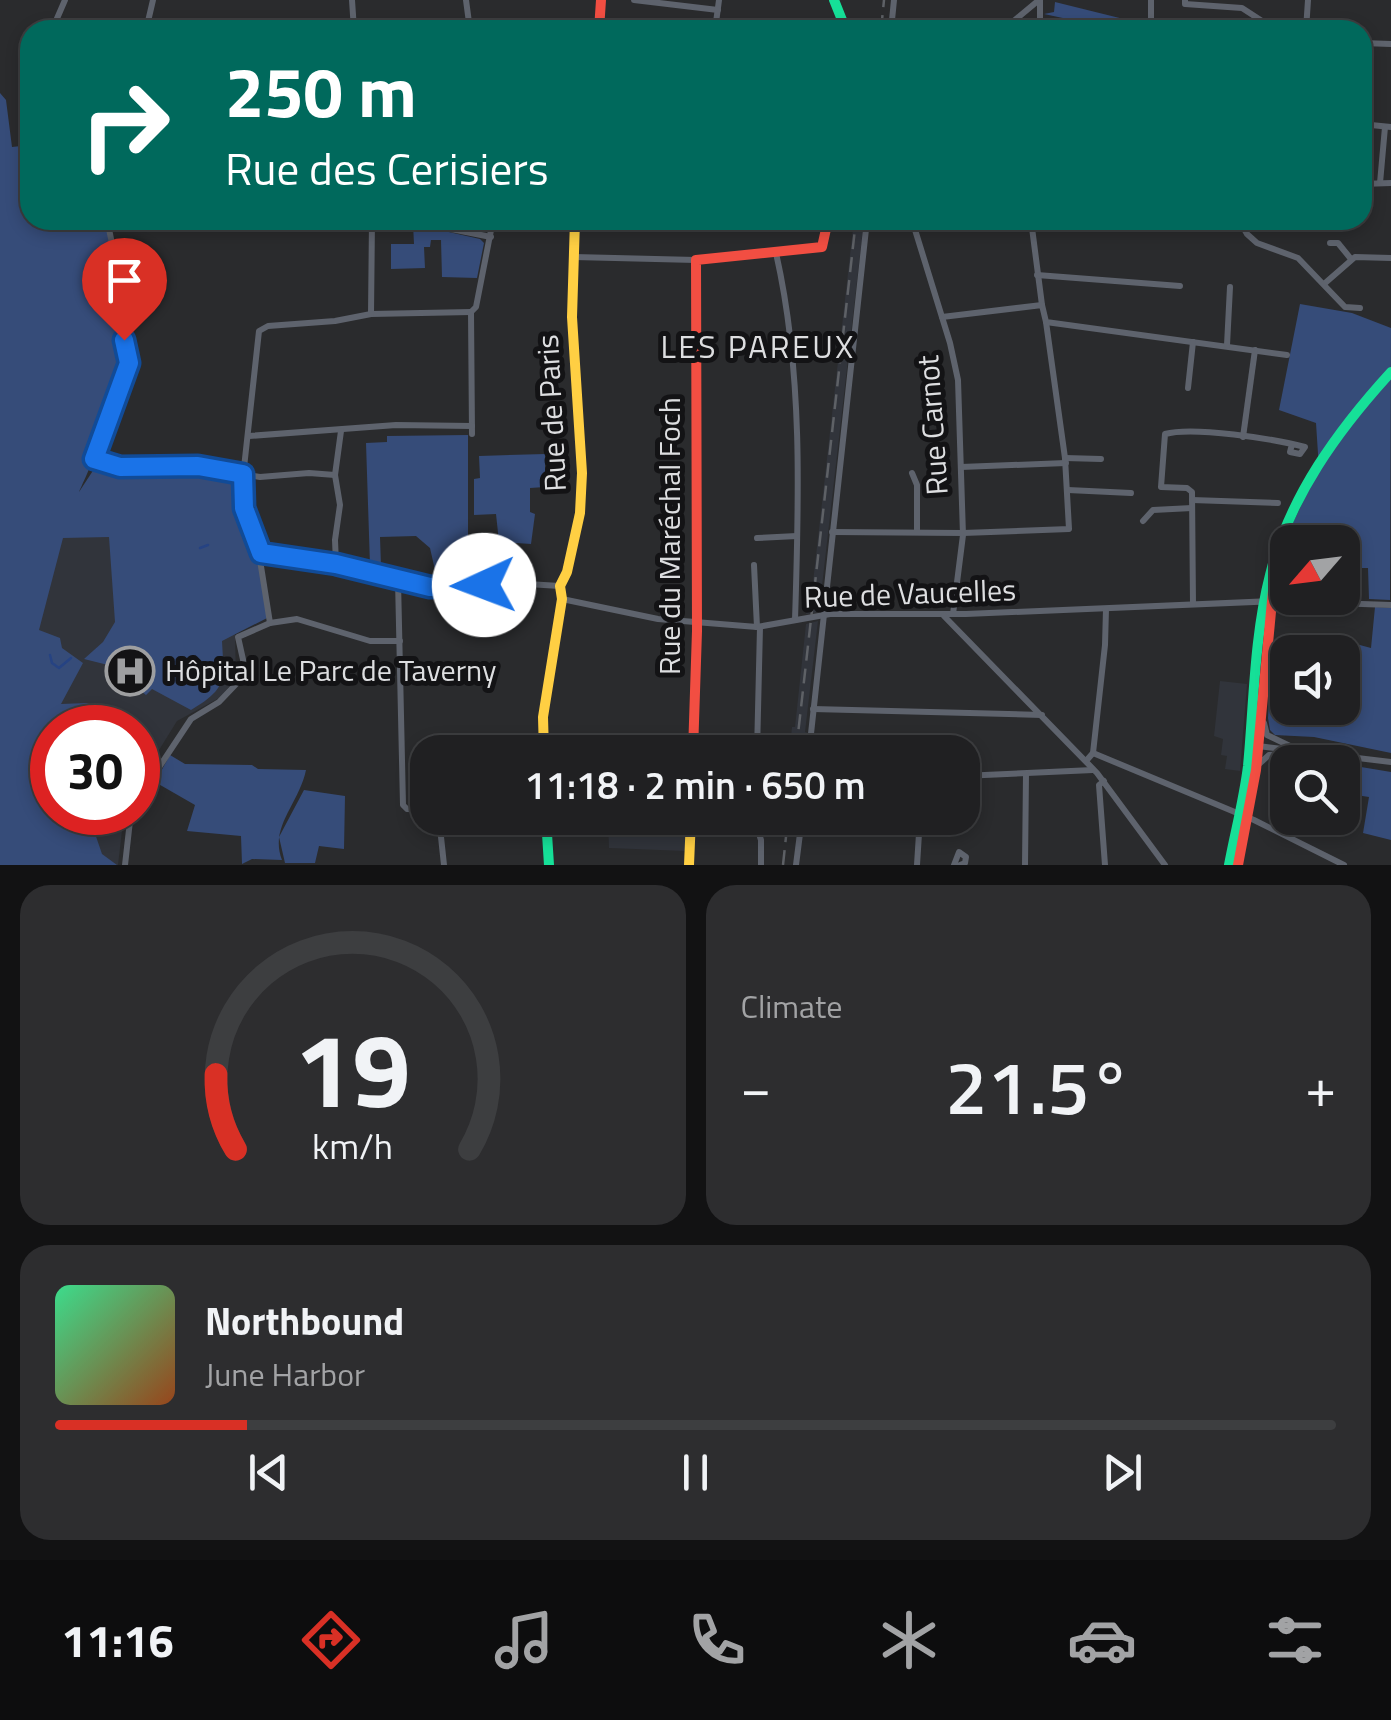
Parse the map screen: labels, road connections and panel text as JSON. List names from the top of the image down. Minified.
{"streets":{"street":["Rue de Paris","Rue Carnot","Rue du Maréchal Foch","Rue de Vaucelles"]},"crossings":[["Rue de Paris","Rue de Vaucelles"],["Rue Carnot","Rue de Vaucelles"],["Rue du Maréchal Foch","Rue de Vaucelles"]],"districts":["LES PAREUX"],"places":{"hospital":["Hôpital Le Parc de Taverny"]},"north":"bottom left","page":{"turn":["250 m","Rue des Cerisiers"],"limit":"30","trip":"11:18 · 2 min · 650 m","tile":"Climate","heat":["−","21.5°","+"],"song":["Northbound","June Harbor"],"tabs":"11:16","gauge":["19","km/h"]}}
